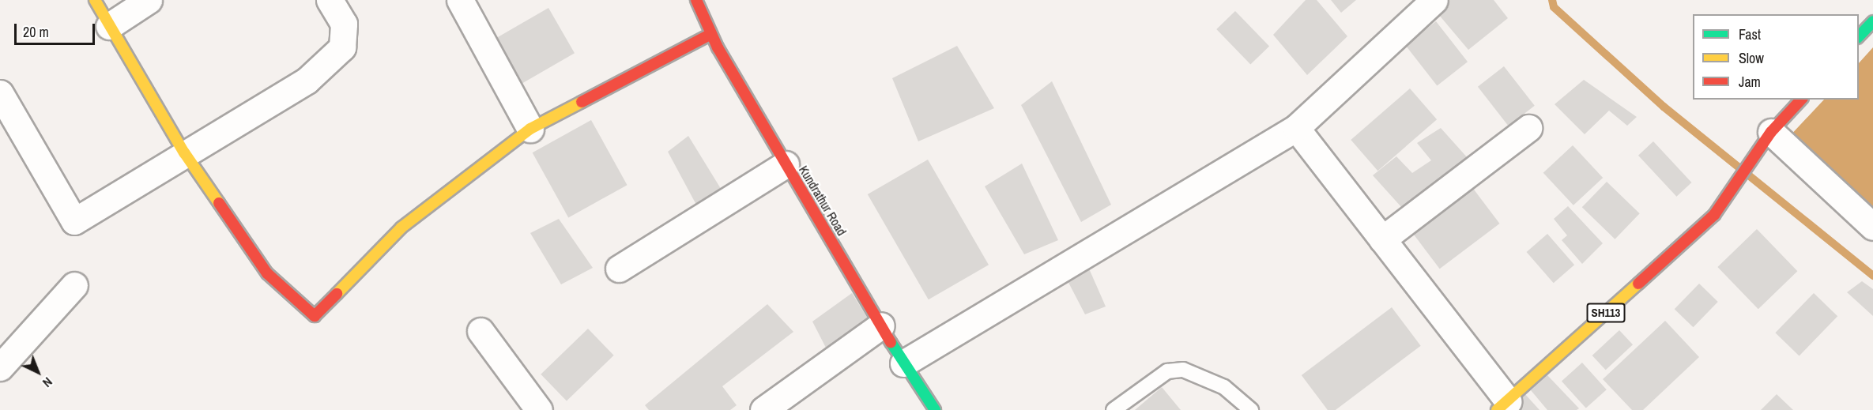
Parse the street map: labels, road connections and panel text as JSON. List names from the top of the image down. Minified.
{"streets":{"street":["Kundrathur Road","SH113"]},"legend":["Fast","Slow","Jam"],"scale_bar":"20 m","north":"bottom right"}
